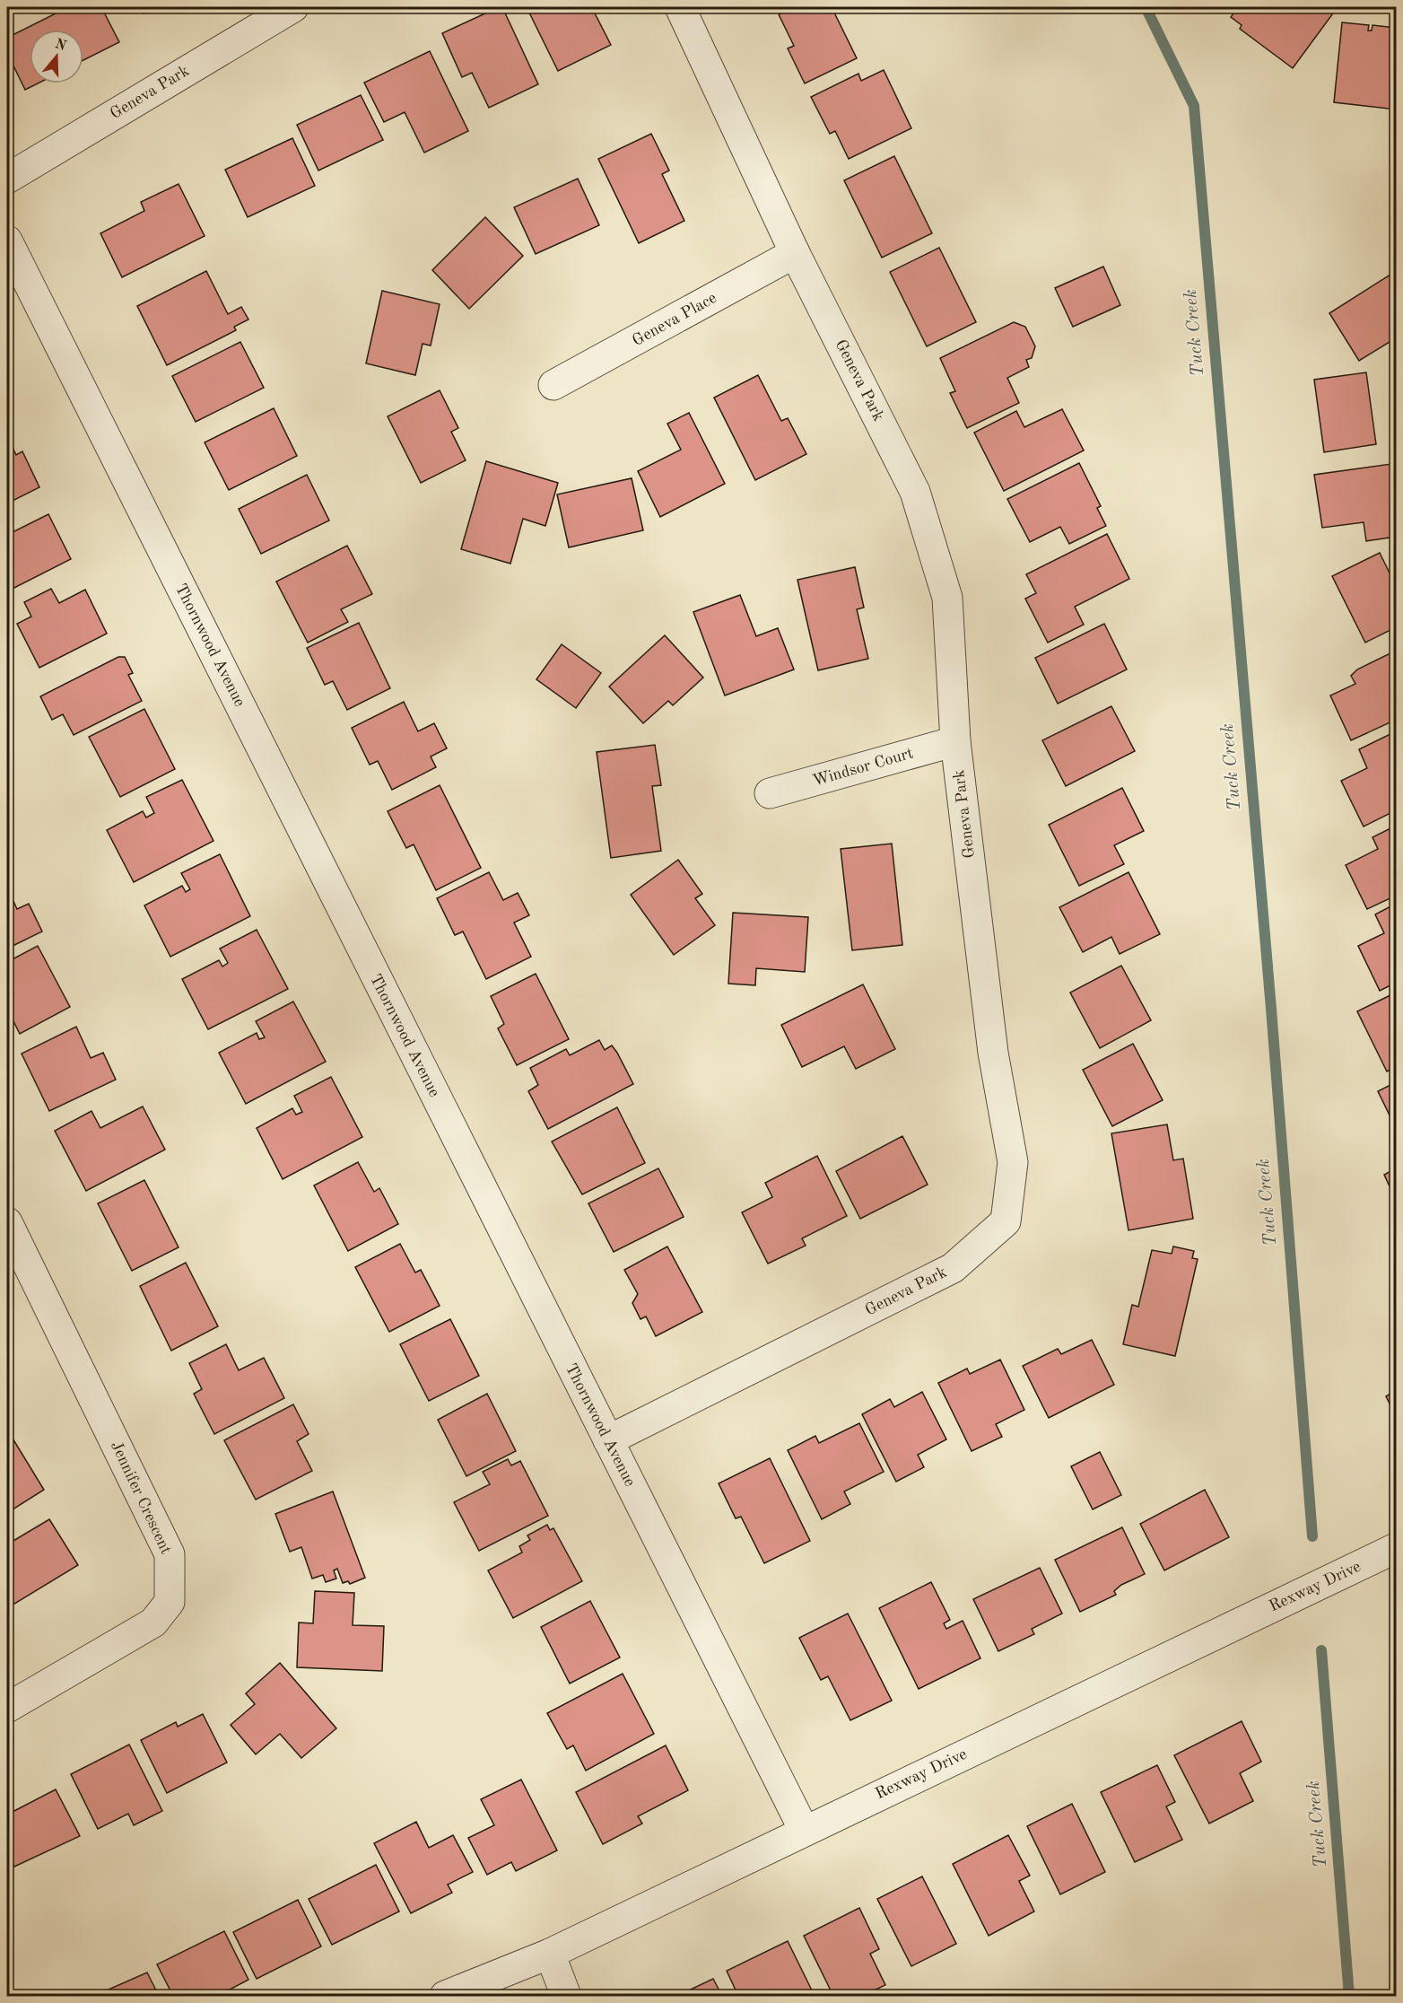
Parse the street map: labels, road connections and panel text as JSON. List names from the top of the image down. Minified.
{"streets":{"street":["Geneva Park","Geneva Place","Thornwood Avenue","Windsor Court","Jennifer Crescent","Rexway Drive"]},"crossings":[["Geneva Park","Geneva Place"],["Geneva Park","Thornwood Avenue"],["Geneva Park","Windsor Court"],["Thornwood Avenue","Rexway Drive"]],"water":["Tuck Creek"],"north":"top"}
